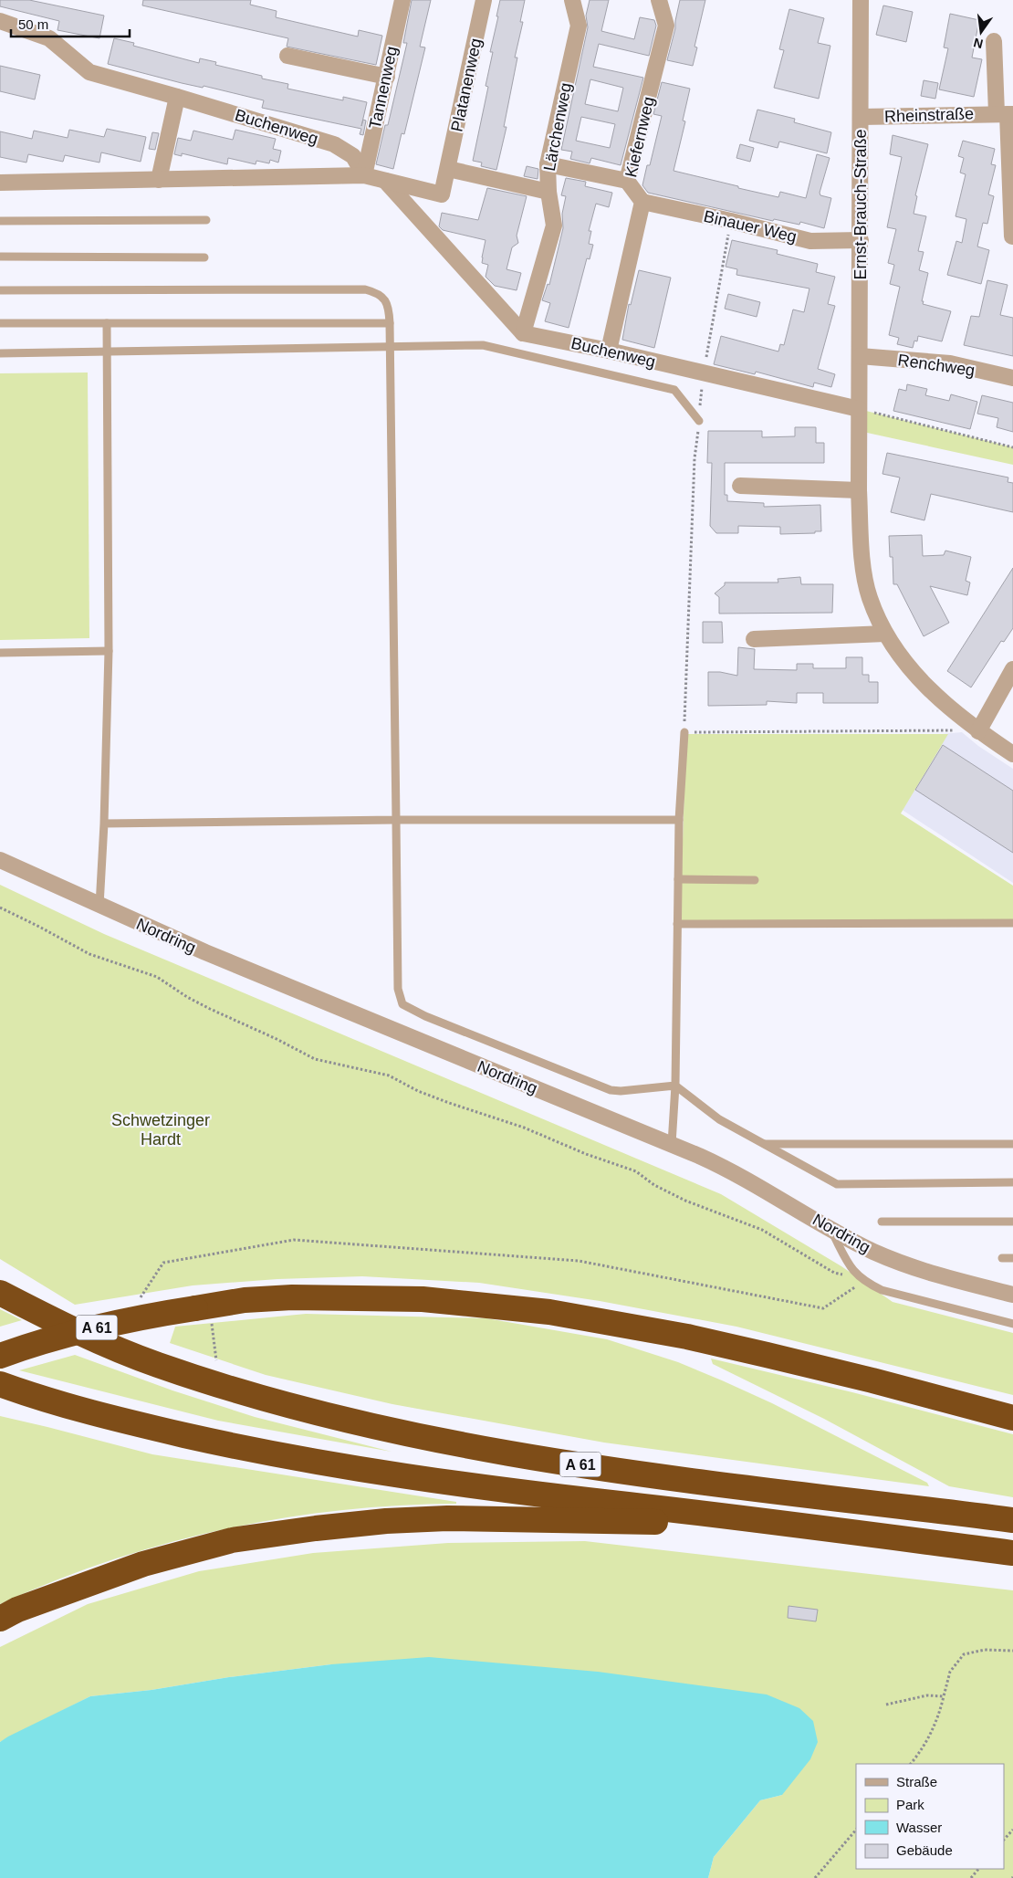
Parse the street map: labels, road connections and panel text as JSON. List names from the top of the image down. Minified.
{"streets":{"highway":["A 61"],"street":["Platanenweg","Tannenweg","Rheinstraße","Buchenweg","Lärchenweg","Kiefernweg","Ernst-Brauch-Straße","Binauer Weg","Renchweg","Nordring"]},"crossings":[["Tannenweg","Buchenweg"],["Rheinstraße","Ernst-Brauch-Straße"],["Buchenweg","Lärchenweg"],["Buchenweg","Kiefernweg"],["Kiefernweg","Binauer Weg"],["Ernst-Brauch-Straße","Binauer Weg"],["Ernst-Brauch-Straße","Renchweg"]],"parks":["Schwetzinger Hardt"],"legend":["Straße","Park","Wasser","Gebäude"],"scale_bar":"50 m","north":"bottom"}
